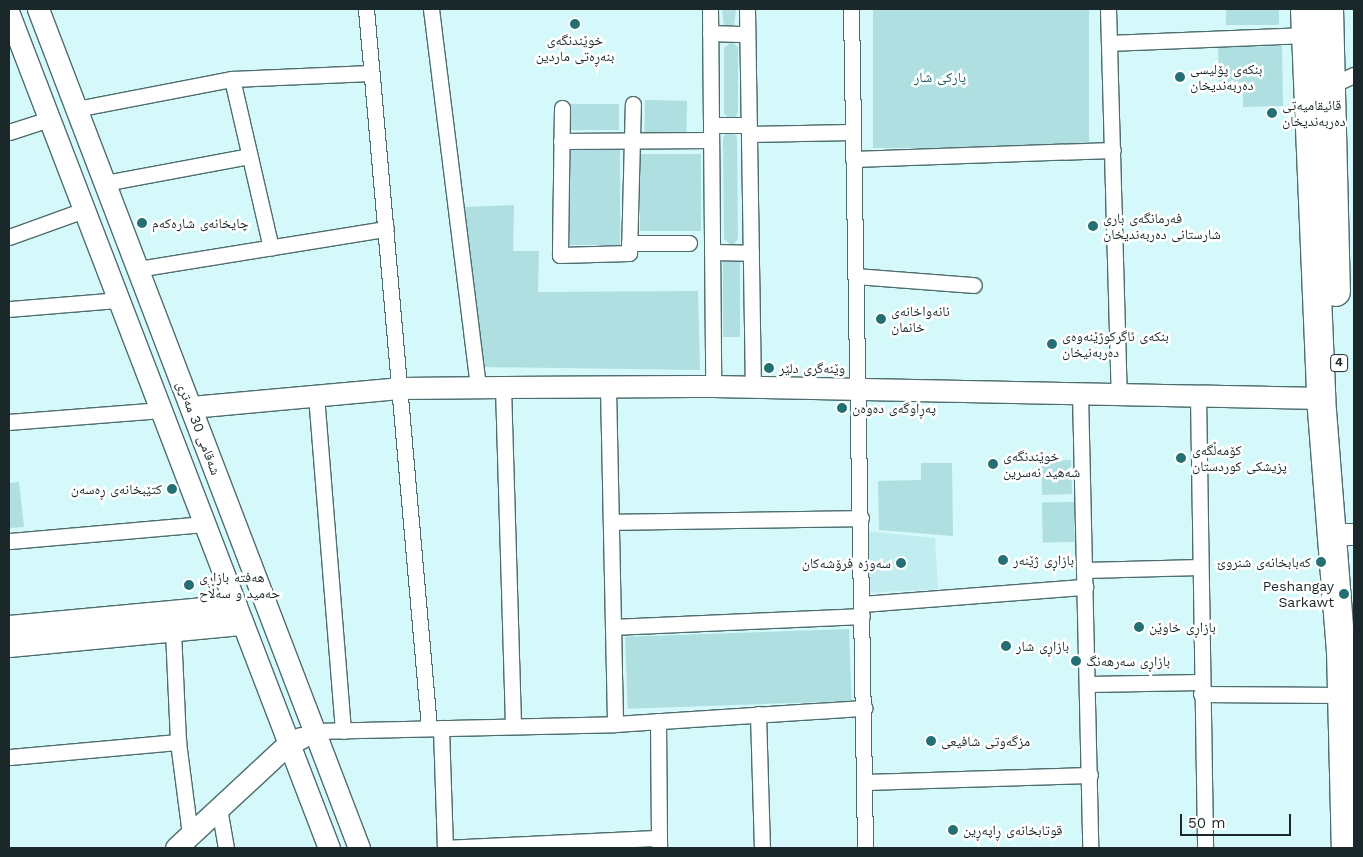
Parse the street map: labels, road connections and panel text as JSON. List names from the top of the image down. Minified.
{"streets":{"highway":["4"],"main road":["شەقامی 30 مەتری"]},"parks":["پاركى شار"],"places":["خوێندنگەی بنەڕەتی ماردین","بنکەی پۆلیسی دەربەندیخان","قائیقامیەتی دەربەندیخان","چایخانەی شارەکەم","فەرمانگەی باری شارستانی دەربەندیخان","نانەواخانەی خانمان","بنکەی ئاگرکوژێنەوەی دەربەنیخان","وێنەگری دلێر","پەڕاوگەی دەوەن","كۆمەڵگەی پزیشكی كوردستان","خوێندنگەی شەهید نەسرین","کتێبخانەی ڕەسەن","بازاڕی ژێنەر","کەبابخانەی شنروێ","سەوزە فرۆشەکان","هەفتە بازاڕی حەمید و سەڵاح","Peshangay Sarkawt","بازاڕی خاوێن","بازاڕی شار","بازاڕی سەرهەنگ","مزگەوتی شافیعی","قوتابخانەی ڕاپەڕین"],"scale_bar":"50 m"}
